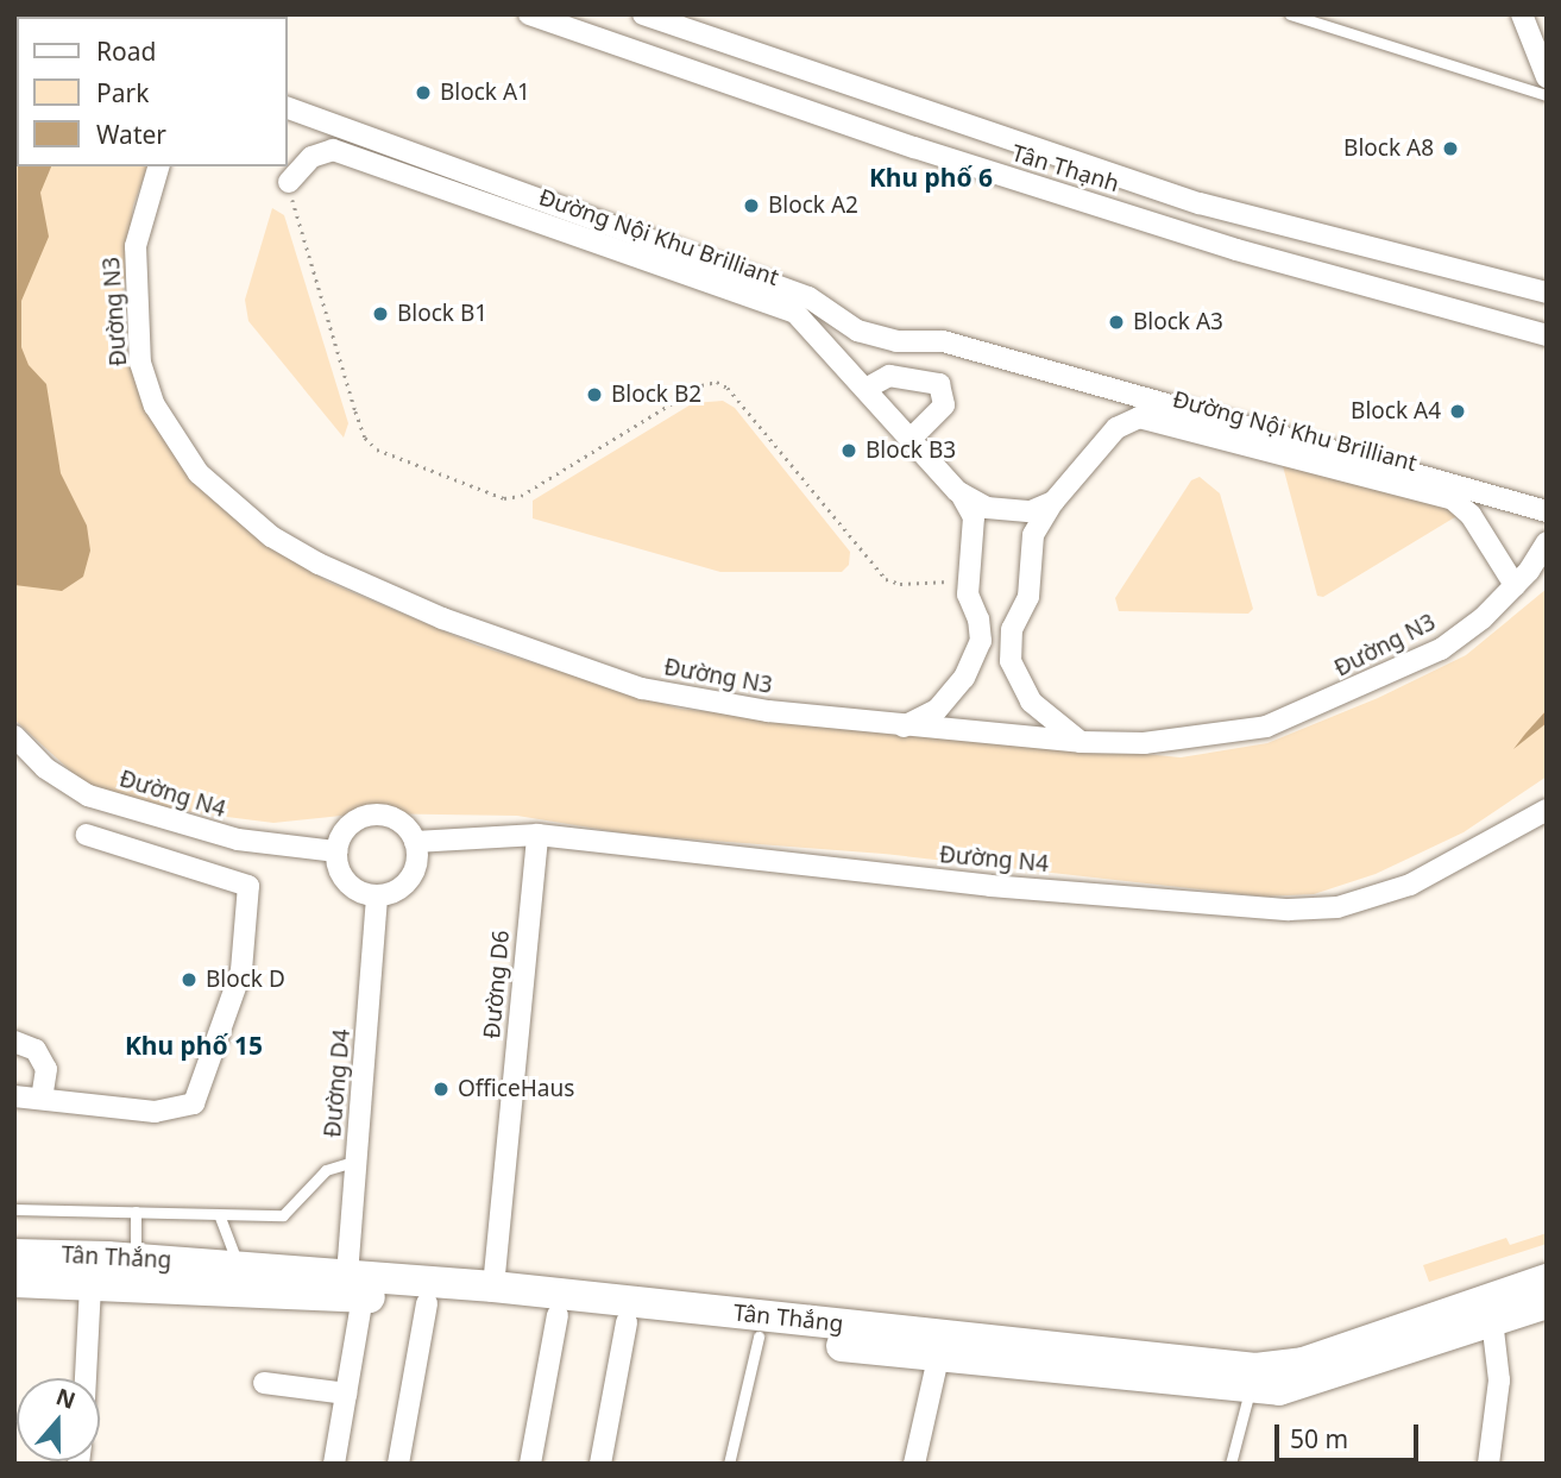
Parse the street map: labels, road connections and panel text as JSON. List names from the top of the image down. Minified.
{"streets":{"street":["Tân Thạnh","Đường Nội Khu Brilliant","Đường N3","Đường N4","Đường D6","Đường D4","Tân Thắng"]},"crossings":[["Đường Nội Khu Brilliant","Đường N3"],["Đường N4","Đường D6"],["Đường N4","Đường D4"],["Đường D6","Tân Thắng"],["Đường D4","Tân Thắng"]],"districts":["Khu phố 6","Khu phố 15"],"places":["Block A1","Block A8","Block A2","Block B1","Block A3","Block B2","Block A4","Block B3","Block D","OfficeHaus"],"legend":["Road","Park","Water"],"scale_bar":"50 m","north":"top"}
